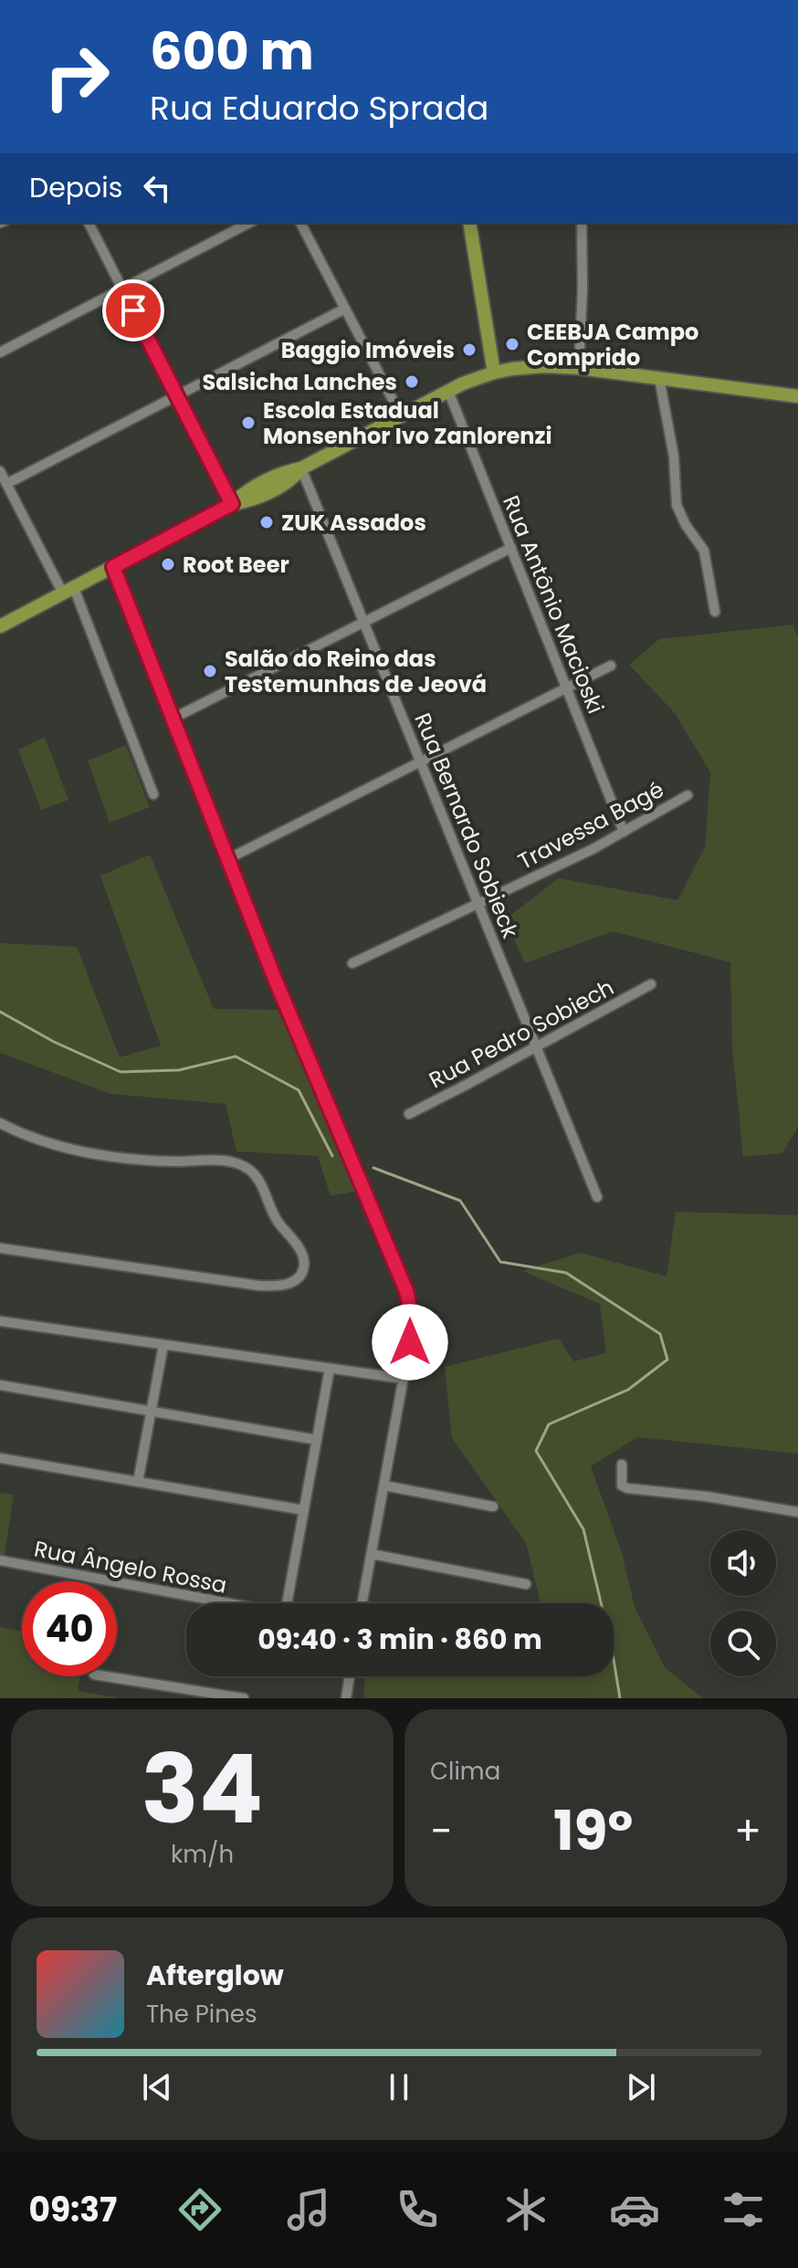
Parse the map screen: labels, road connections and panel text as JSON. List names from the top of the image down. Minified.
{"streets":{"street":["Rua Antônio Macioski","Rua Bernardo Sobieck","Travessa Bagé","Rua Pedro Sobiech","Rua Ângelo Rossa"]},"crossings":[["Rua Antônio Macioski","Travessa Bagé"],["Rua Bernardo Sobieck","Travessa Bagé"],["Rua Bernardo Sobieck","Rua Pedro Sobiech"]],"places":["CEEBJA Campo Comprido","Baggio Imóveis","Salsicha Lanches","Escola Estadual Monsenhor Ivo Zanlorenzi","ZUK Assados","Root Beer","Salão do Reino das Testemunhas de Jeová"],"page":{"turn":["600 m","Rua Eduardo Sprada"],"then":"Depois","limit":"40","trip":"09:40 · 3 min · 860 m","tile":[["34","km/h"],"Clima"],"heat":["−","19°","+"],"song":["Afterglow","The Pines"],"tabs":"09:37"}}
